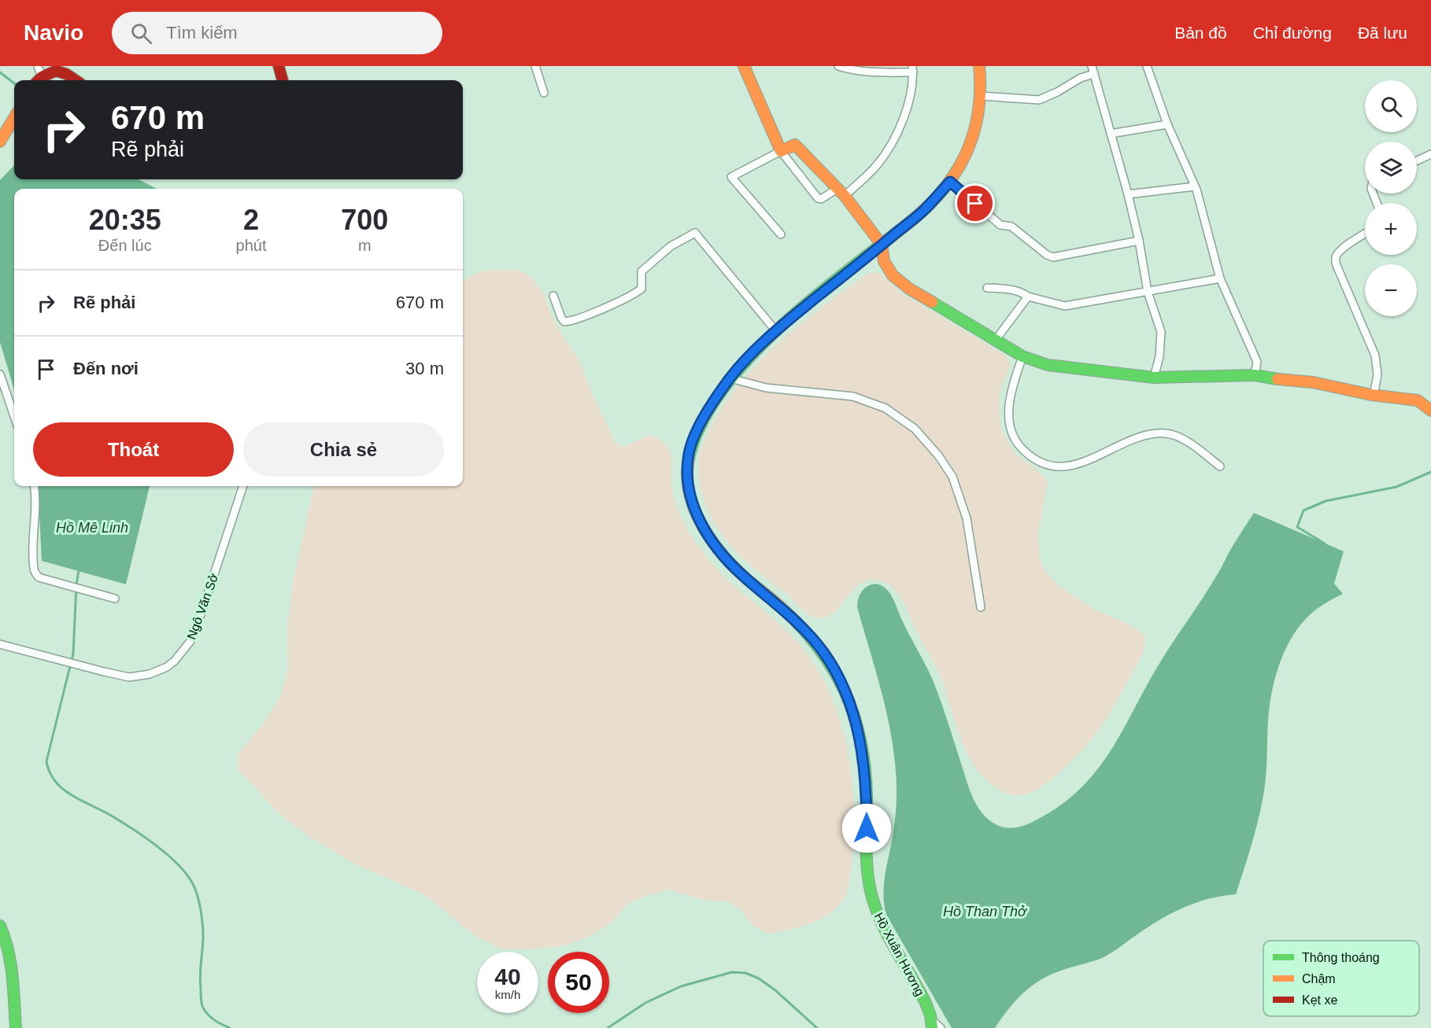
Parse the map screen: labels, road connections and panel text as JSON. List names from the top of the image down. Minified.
{"streets":{"main road":["Hồ Xuân Hương"],"street":["Ngô Văn Sở"]},"water":["Hồ Mê Linh","Hồ Than Thở"],"legend":["Thông thoáng","Chậm","Kẹt xe"],"page":{"header":"Navio","search":"Tìm kiếm","nav":["Bản đồ","Chỉ đường","Đã lưu"],"map_buttons":["+","−"],"turn":["670 m","Rẽ phải"],"eta":["20:35","Đến lúc","2","phút","700","m"],"list":[{"name":"Rẽ phải","value":"670 m"},{"name":"Đến nơi","value":"30 m"}],"buttons":["Thoát","Chia sẻ"],"speed":"40 km/h","limit":"50"}}
